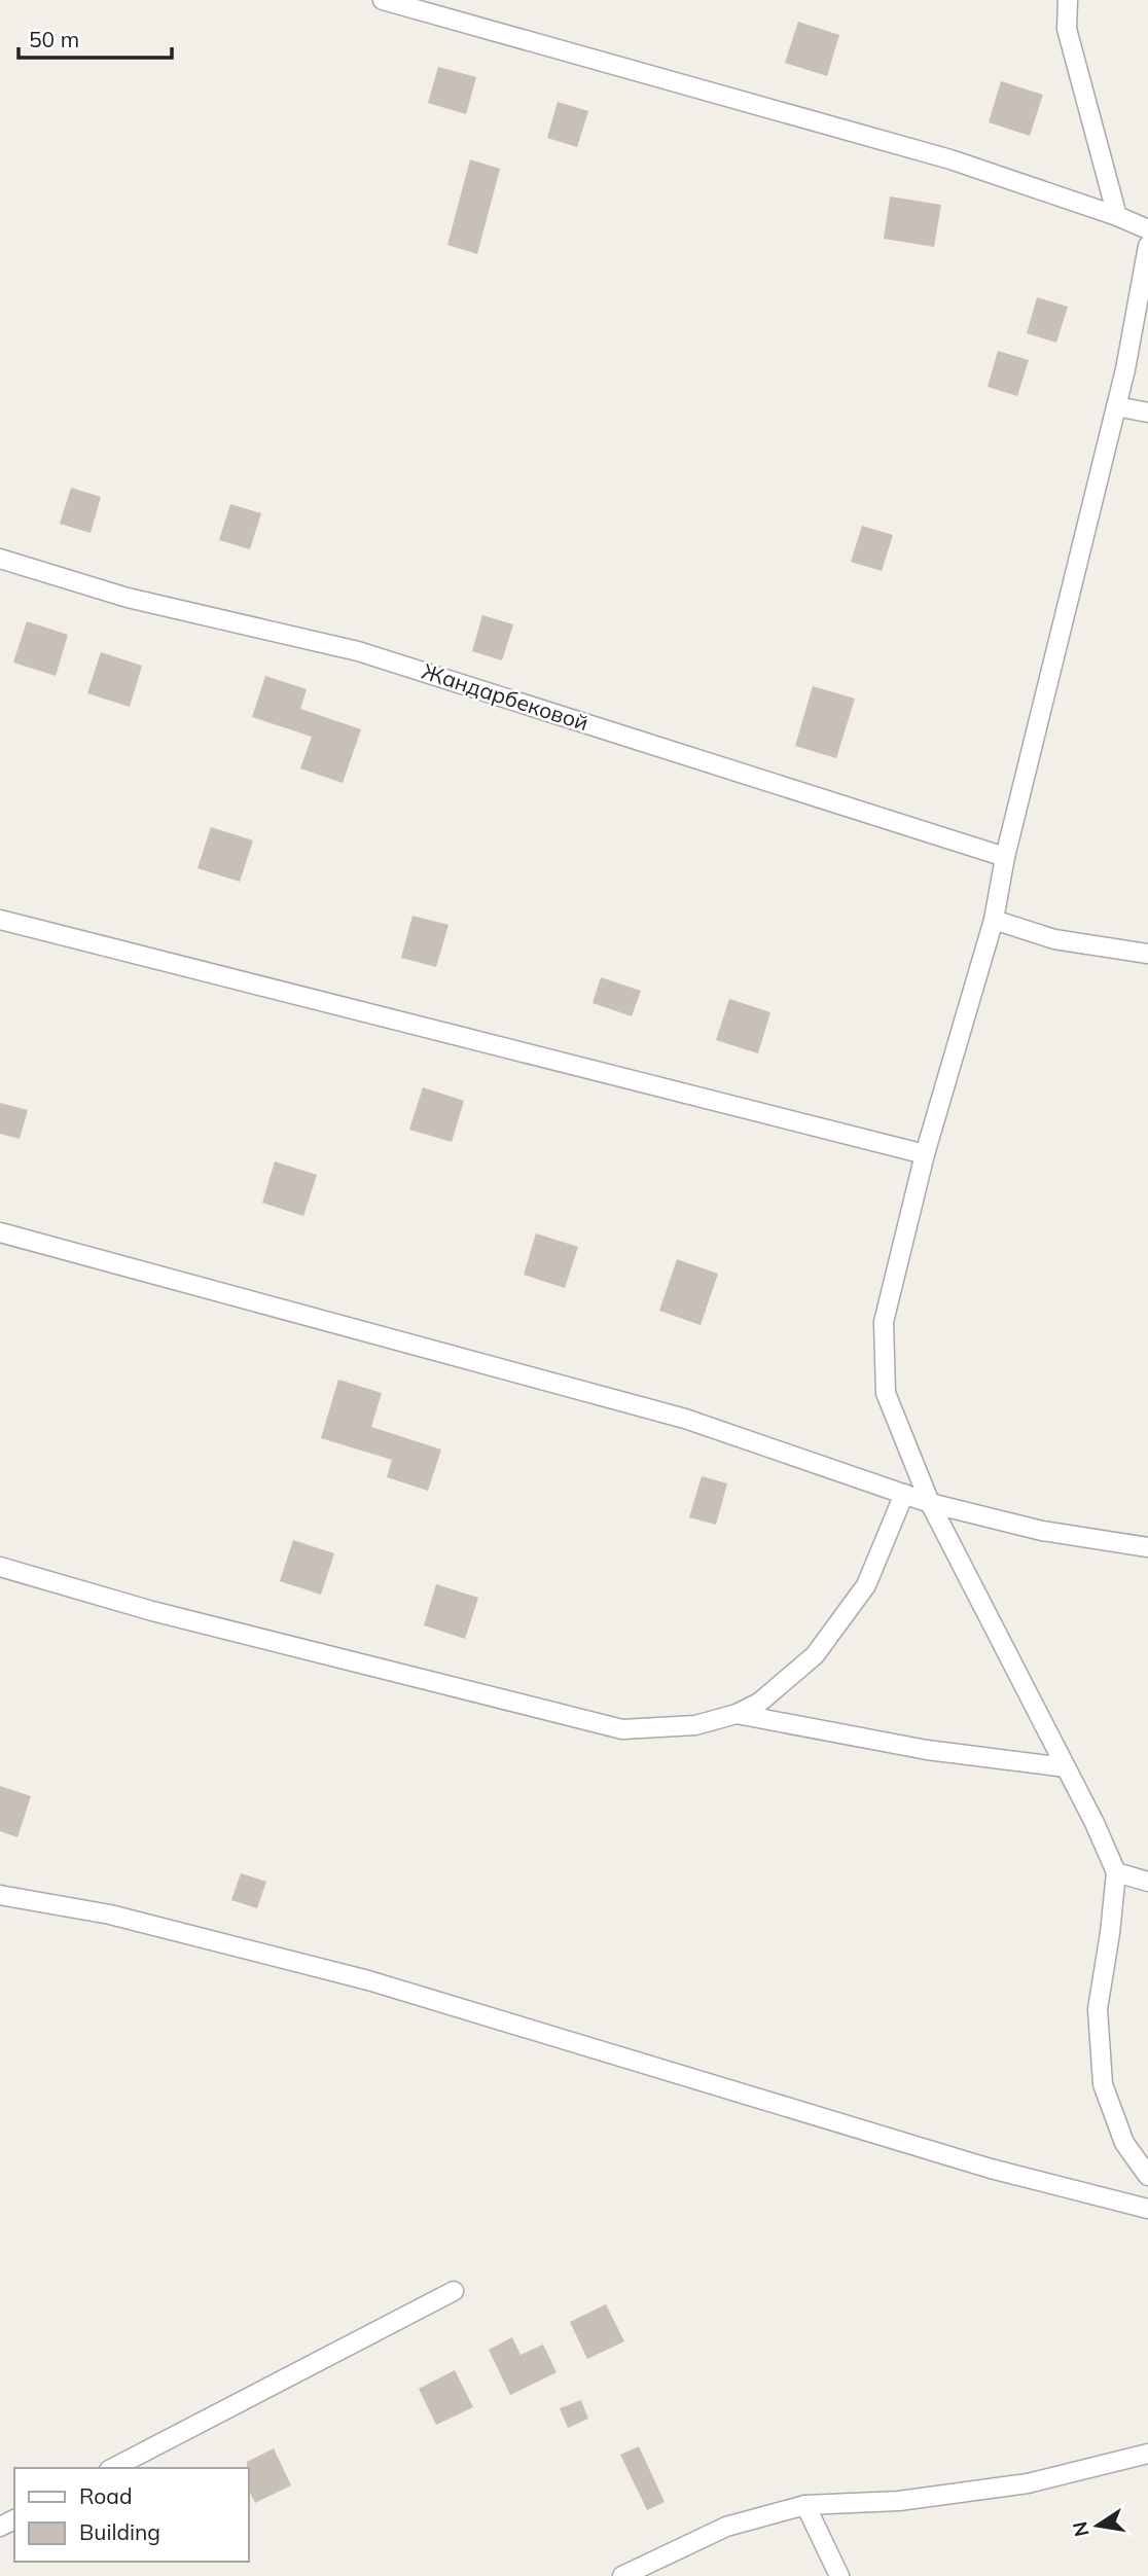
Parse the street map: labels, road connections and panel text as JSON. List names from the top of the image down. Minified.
{"streets":{"street":["Жандарбековой"]},"legend":["Road","Building"],"scale_bar":"50 m","north":"left"}
